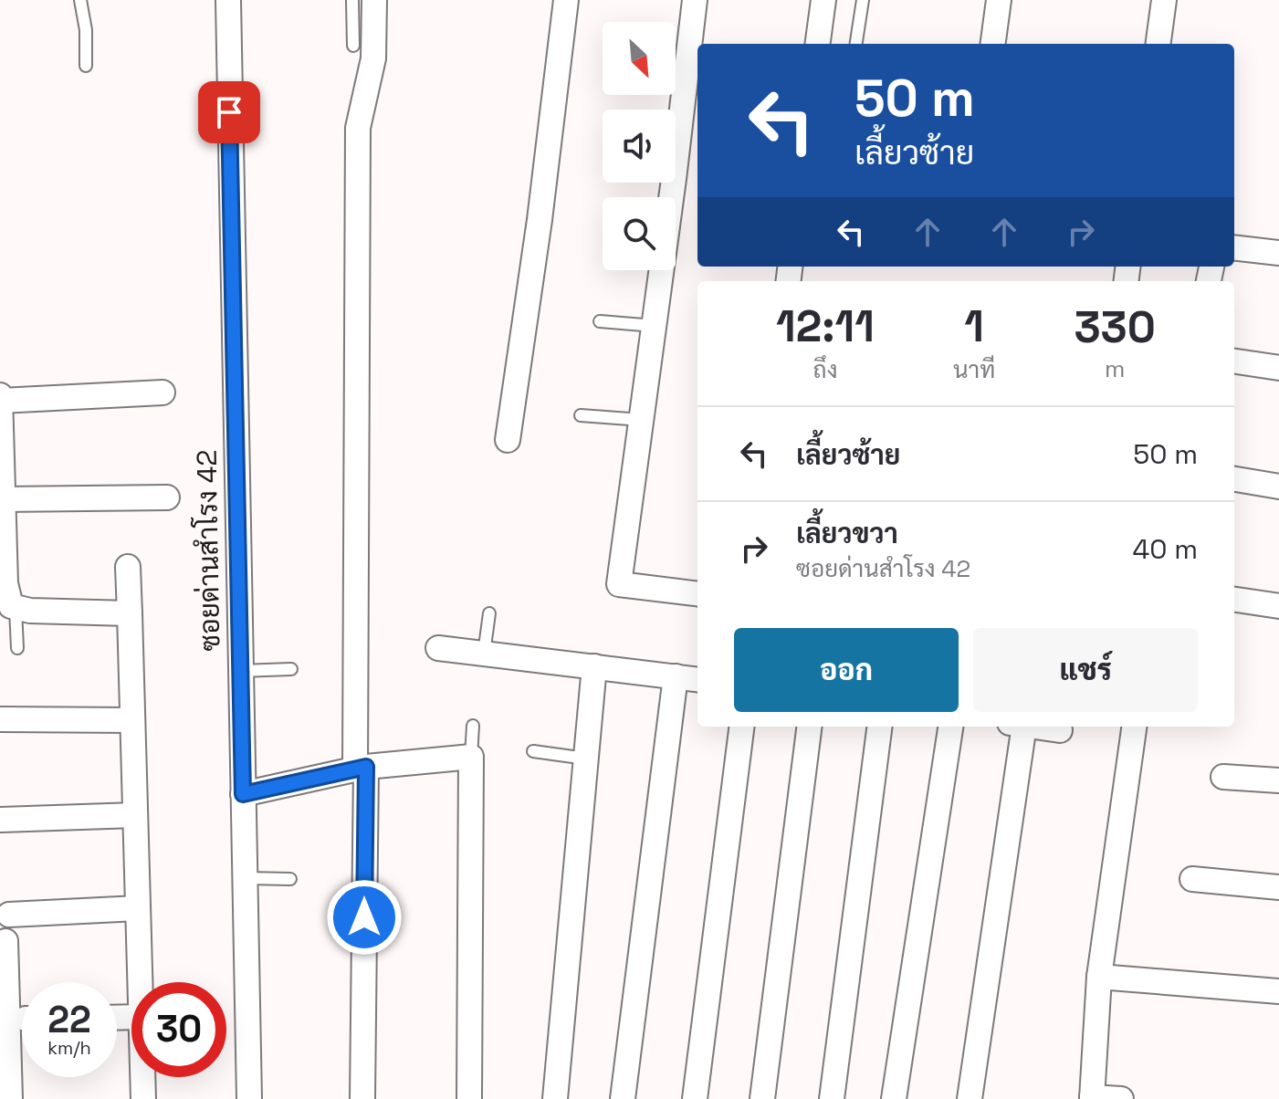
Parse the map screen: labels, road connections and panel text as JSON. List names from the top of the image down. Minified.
{"streets":{"street":["ซอยด่านสำโรง 42"]},"north":"bottom right","page":{"turn":["50 m","เลี้ยวซ้าย"],"eta":["12:11","ถึง","1","นาที","330","m"],"list":[{"name":"เลี้ยวซ้าย","value":"50 m"},{"name":"เลี้ยวขวา","note":"ซอยด่านสำโรง 42","value":"40 m"}],"buttons":["ออก","แชร์"],"speed":"22 km/h","limit":"30"}}
